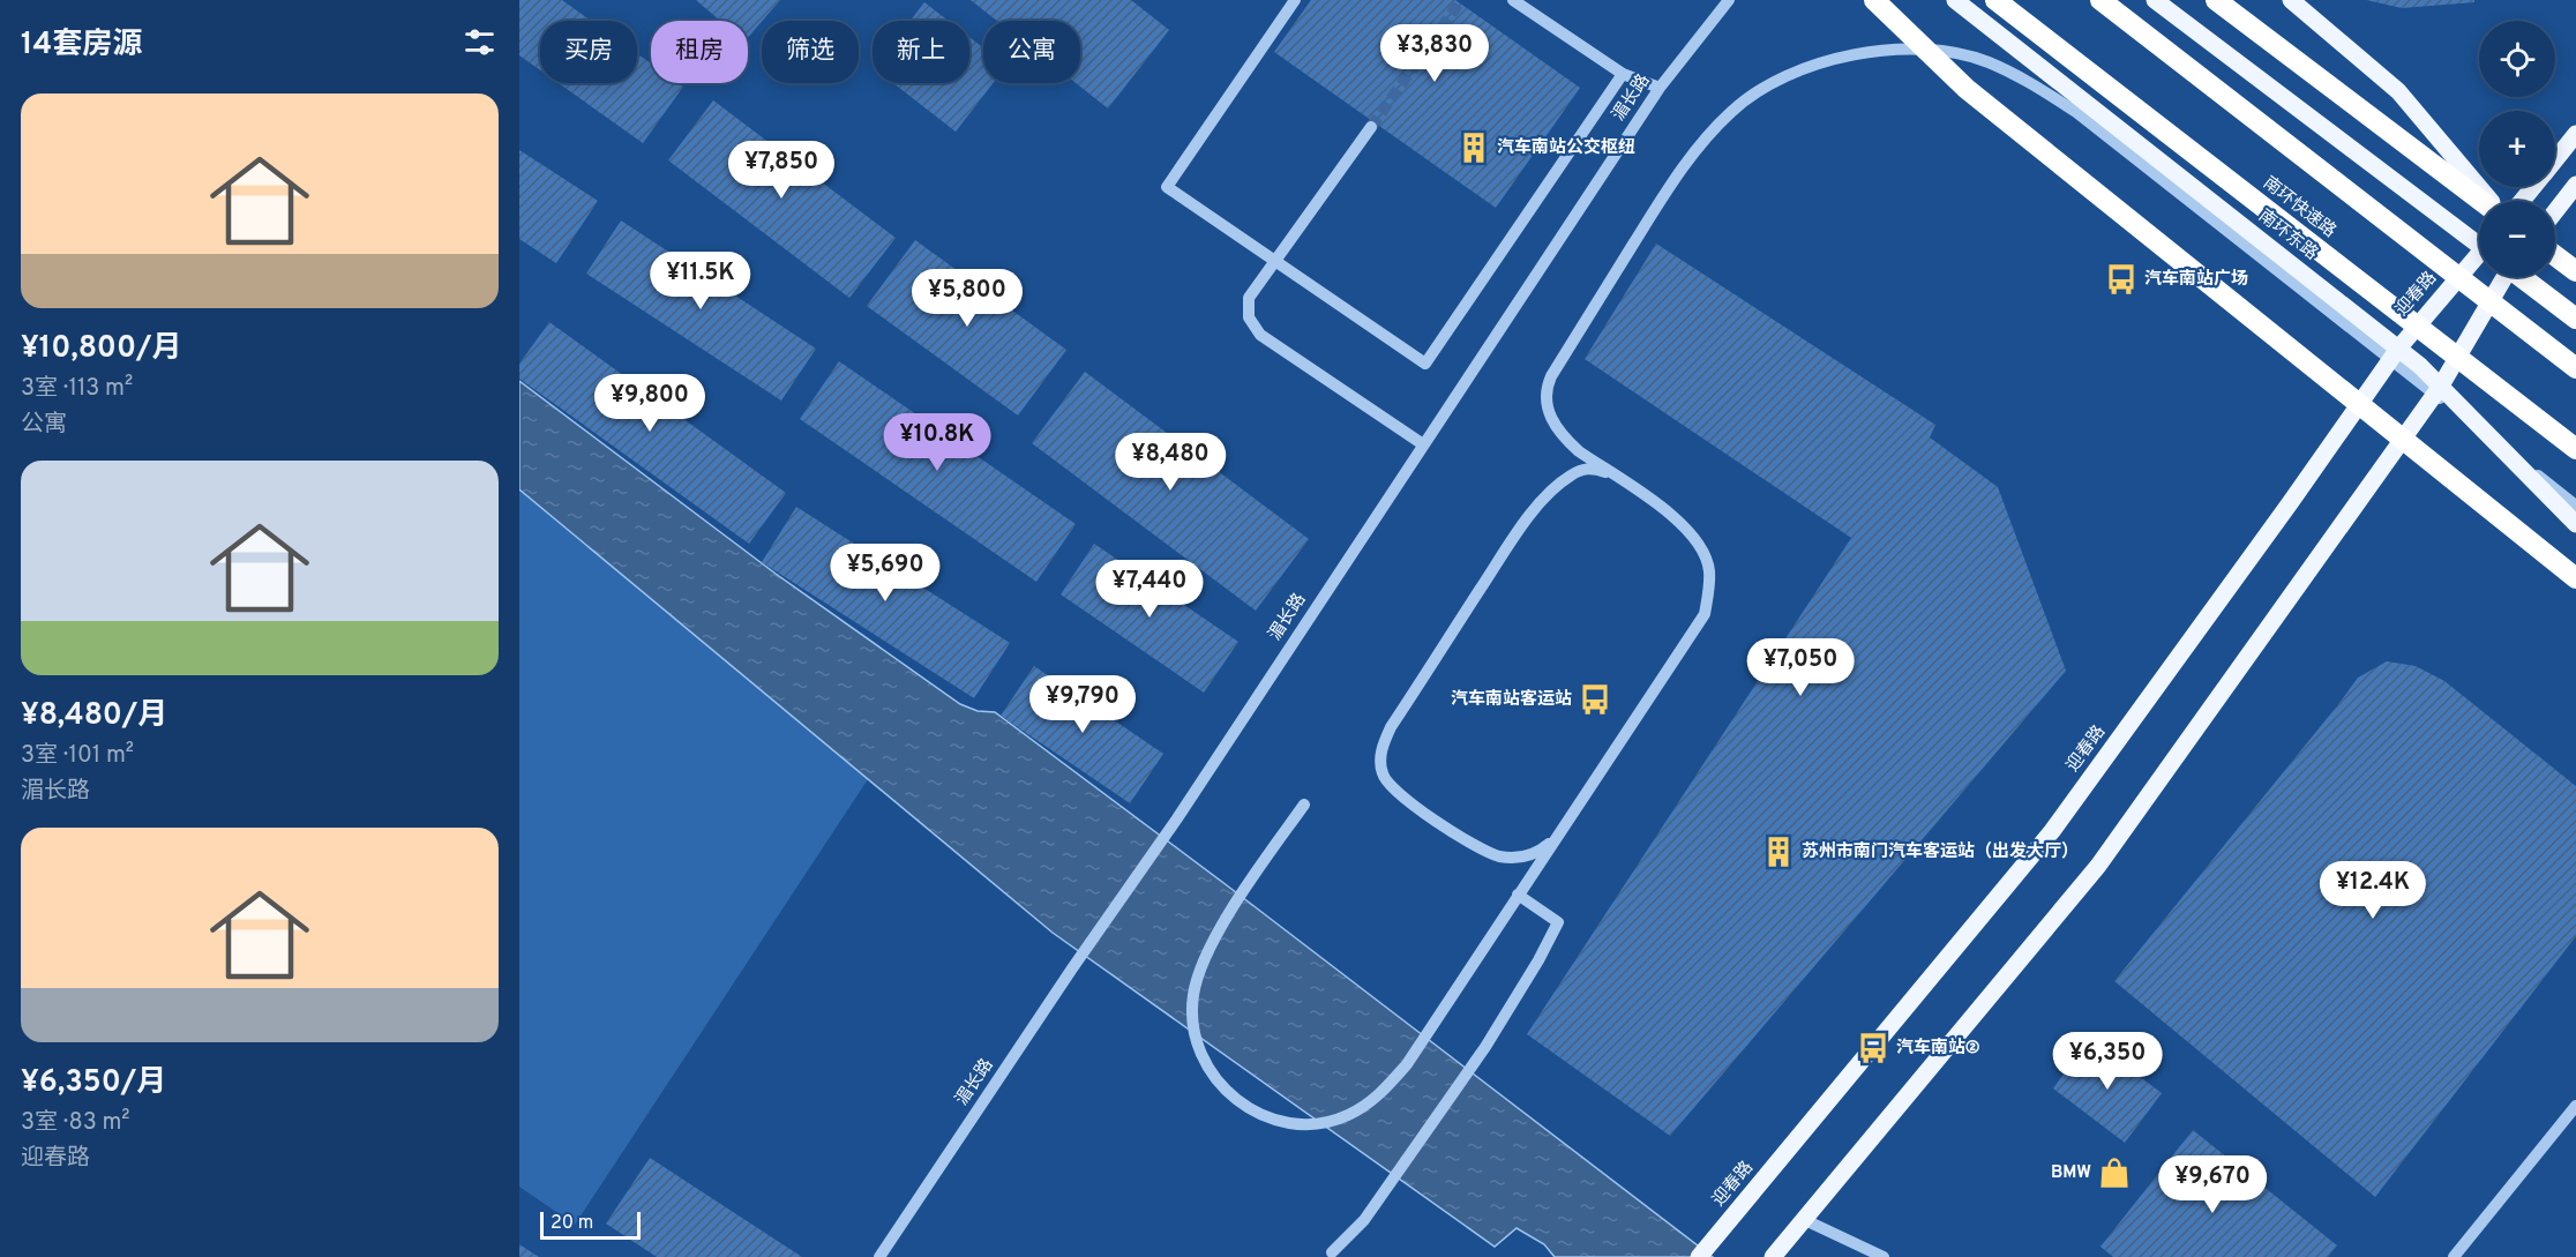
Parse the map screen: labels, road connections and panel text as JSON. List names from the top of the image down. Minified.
{"streets":{"highway":["南环快速路"],"main road":["南环东路","迎春路"],"street":["湄长路"]},"crossings":[["南环东路","迎春路"]],"places":{"building":["汽车南站公交枢纽","苏州市南门汽车客运站（出发大厅）"],"bus stop":["汽车南站广场","汽车南站客运站","汽车南站②"],"shop":["BMW"]},"scale_bar":"20 m","page":{"heading":"14套房源","map_buttons":["+","−"],"chip":["买房","租房","筛选","新上","公寓"],"price":["¥3,830","¥7,850","¥11.5K","¥5,800","¥9,800","¥10.8K","¥8,480","¥5,690","¥7,440","¥7,050","¥9,790","¥12.4K","¥6,350","¥9,670"],"list":[{"name":"¥10,800/月","note":"3室 · 113 m² · 公寓"},{"name":"¥8,480/月","note":"3室 · 101 m² · 湄长路"},{"name":"¥6,350/月","note":"3室 · 83 m² · 迎春路"}],"scale":"20 m"}}
